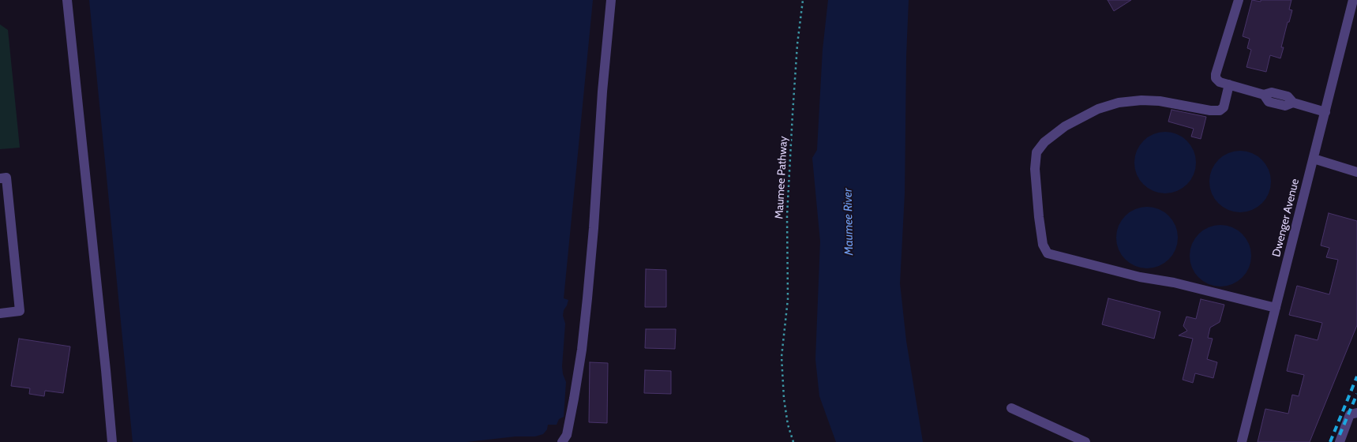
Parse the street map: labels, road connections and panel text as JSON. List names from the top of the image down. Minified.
{"streets":{"street":["Dwenger Avenue"],"path":["Maumee Pathway"]},"water":["Maumee River"]}
